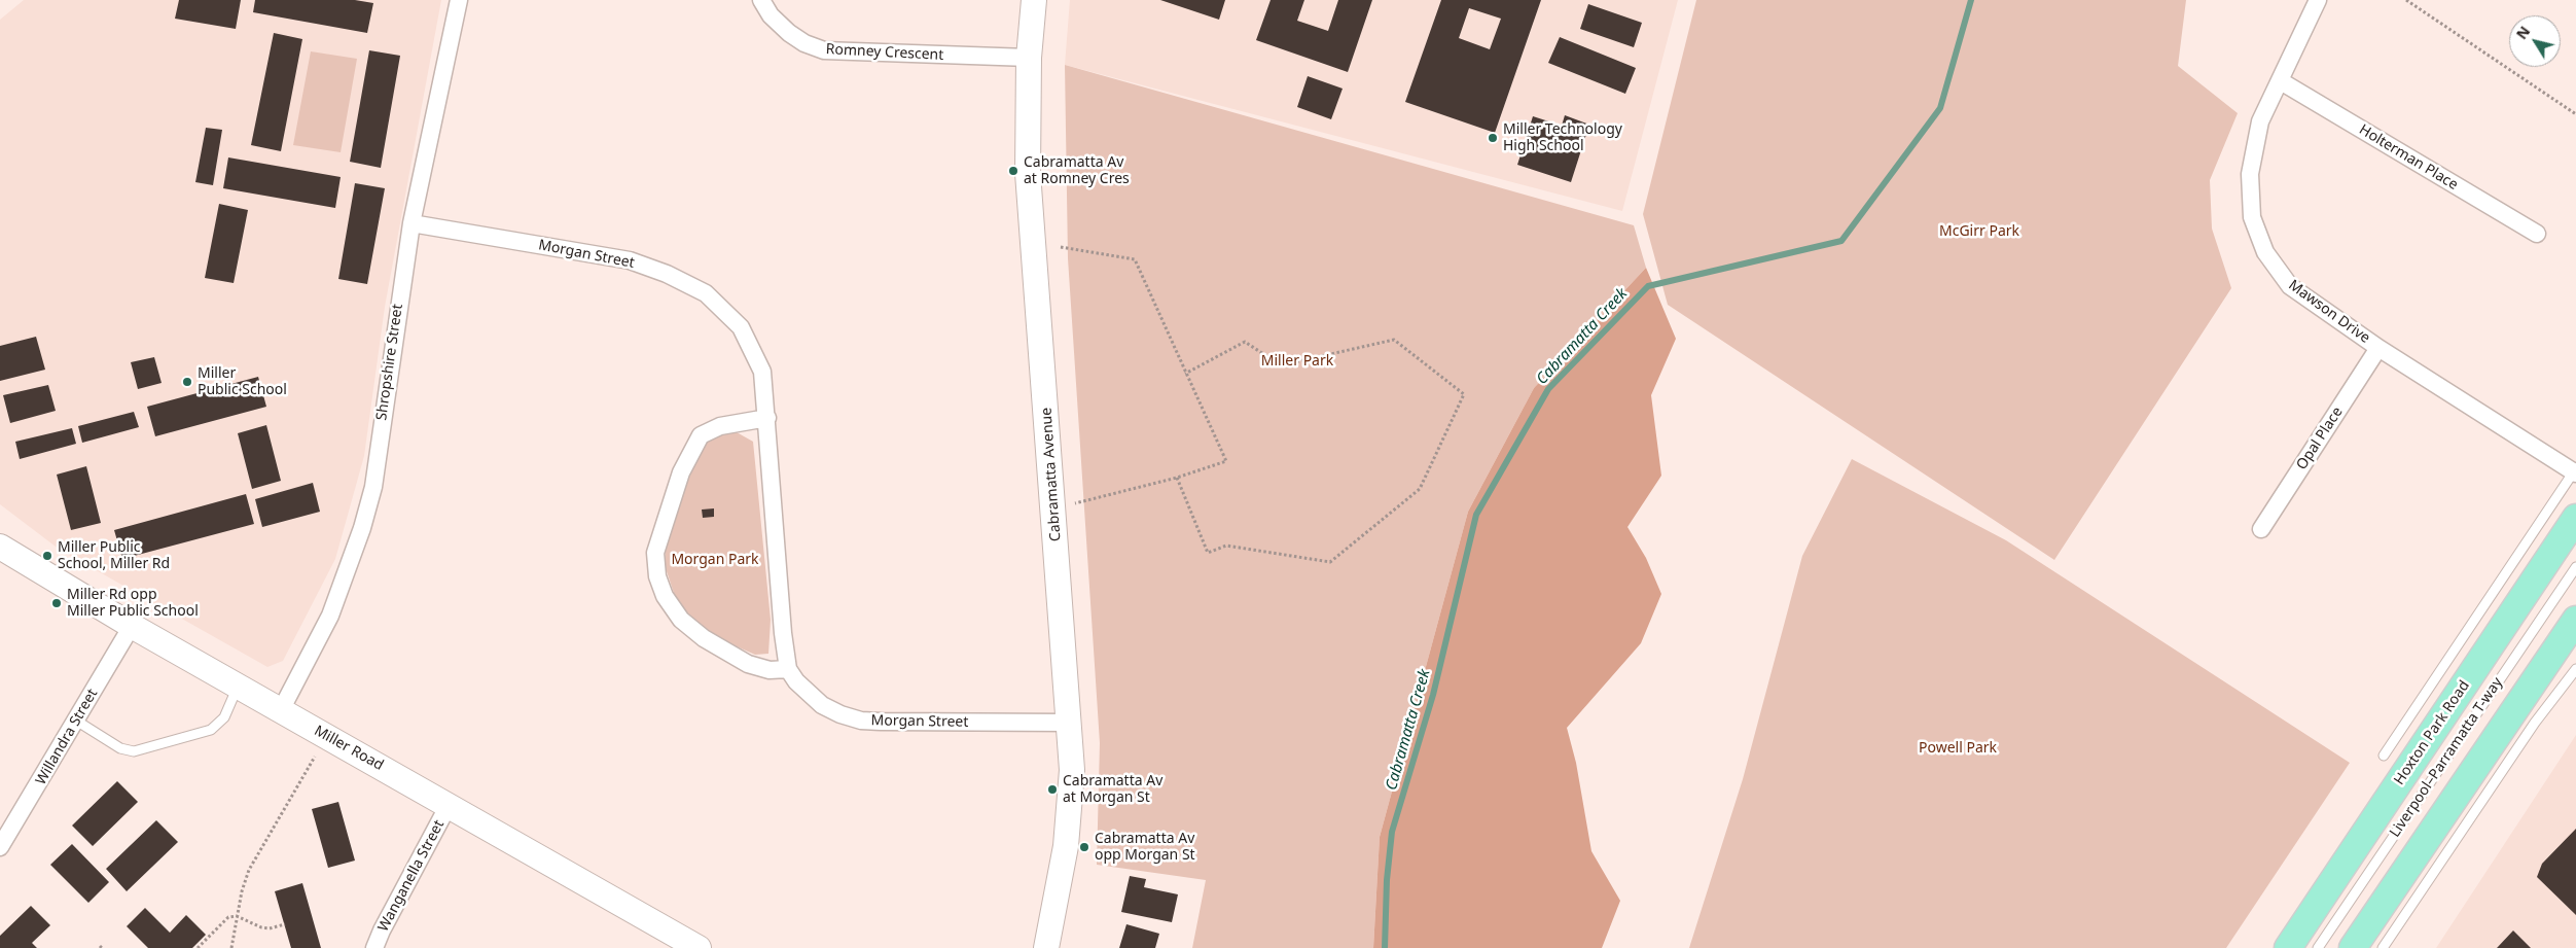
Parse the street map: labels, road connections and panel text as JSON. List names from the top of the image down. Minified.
{"streets":{"main road":["Hoxton Park Road"],"street":["Romney Crescent","Holterman Place","Morgan Street","Mawson Drive","Shropshire Street","Opal Place","Cabramatta Avenue","Willandra Street","Miller Road","Wanganella Street"],"lane":["Liverpool–Parramatta T-way"]},"crossings":[["Romney Crescent","Cabramatta Avenue"],["Holterman Place","Mawson Drive"],["Morgan Street","Shropshire Street"],["Morgan Street","Cabramatta Avenue"],["Mawson Drive","Opal Place"],["Shropshire Street","Miller Road"],["Willandra Street","Miller Road"],["Miller Road","Wanganella Street"]],"water":["Cabramatta Creek"],"parks":["McGirr Park","Miller Park","Morgan Park","Powell Park"],"places":["Miller Technology High School","Cabramatta Av at Romney Cres","Miller Public School","Miller Public School, Miller Rd","Miller Rd opp Miller Public School","Cabramatta Av at Morgan St","Cabramatta Av opp Morgan St"],"north":"top left"}
